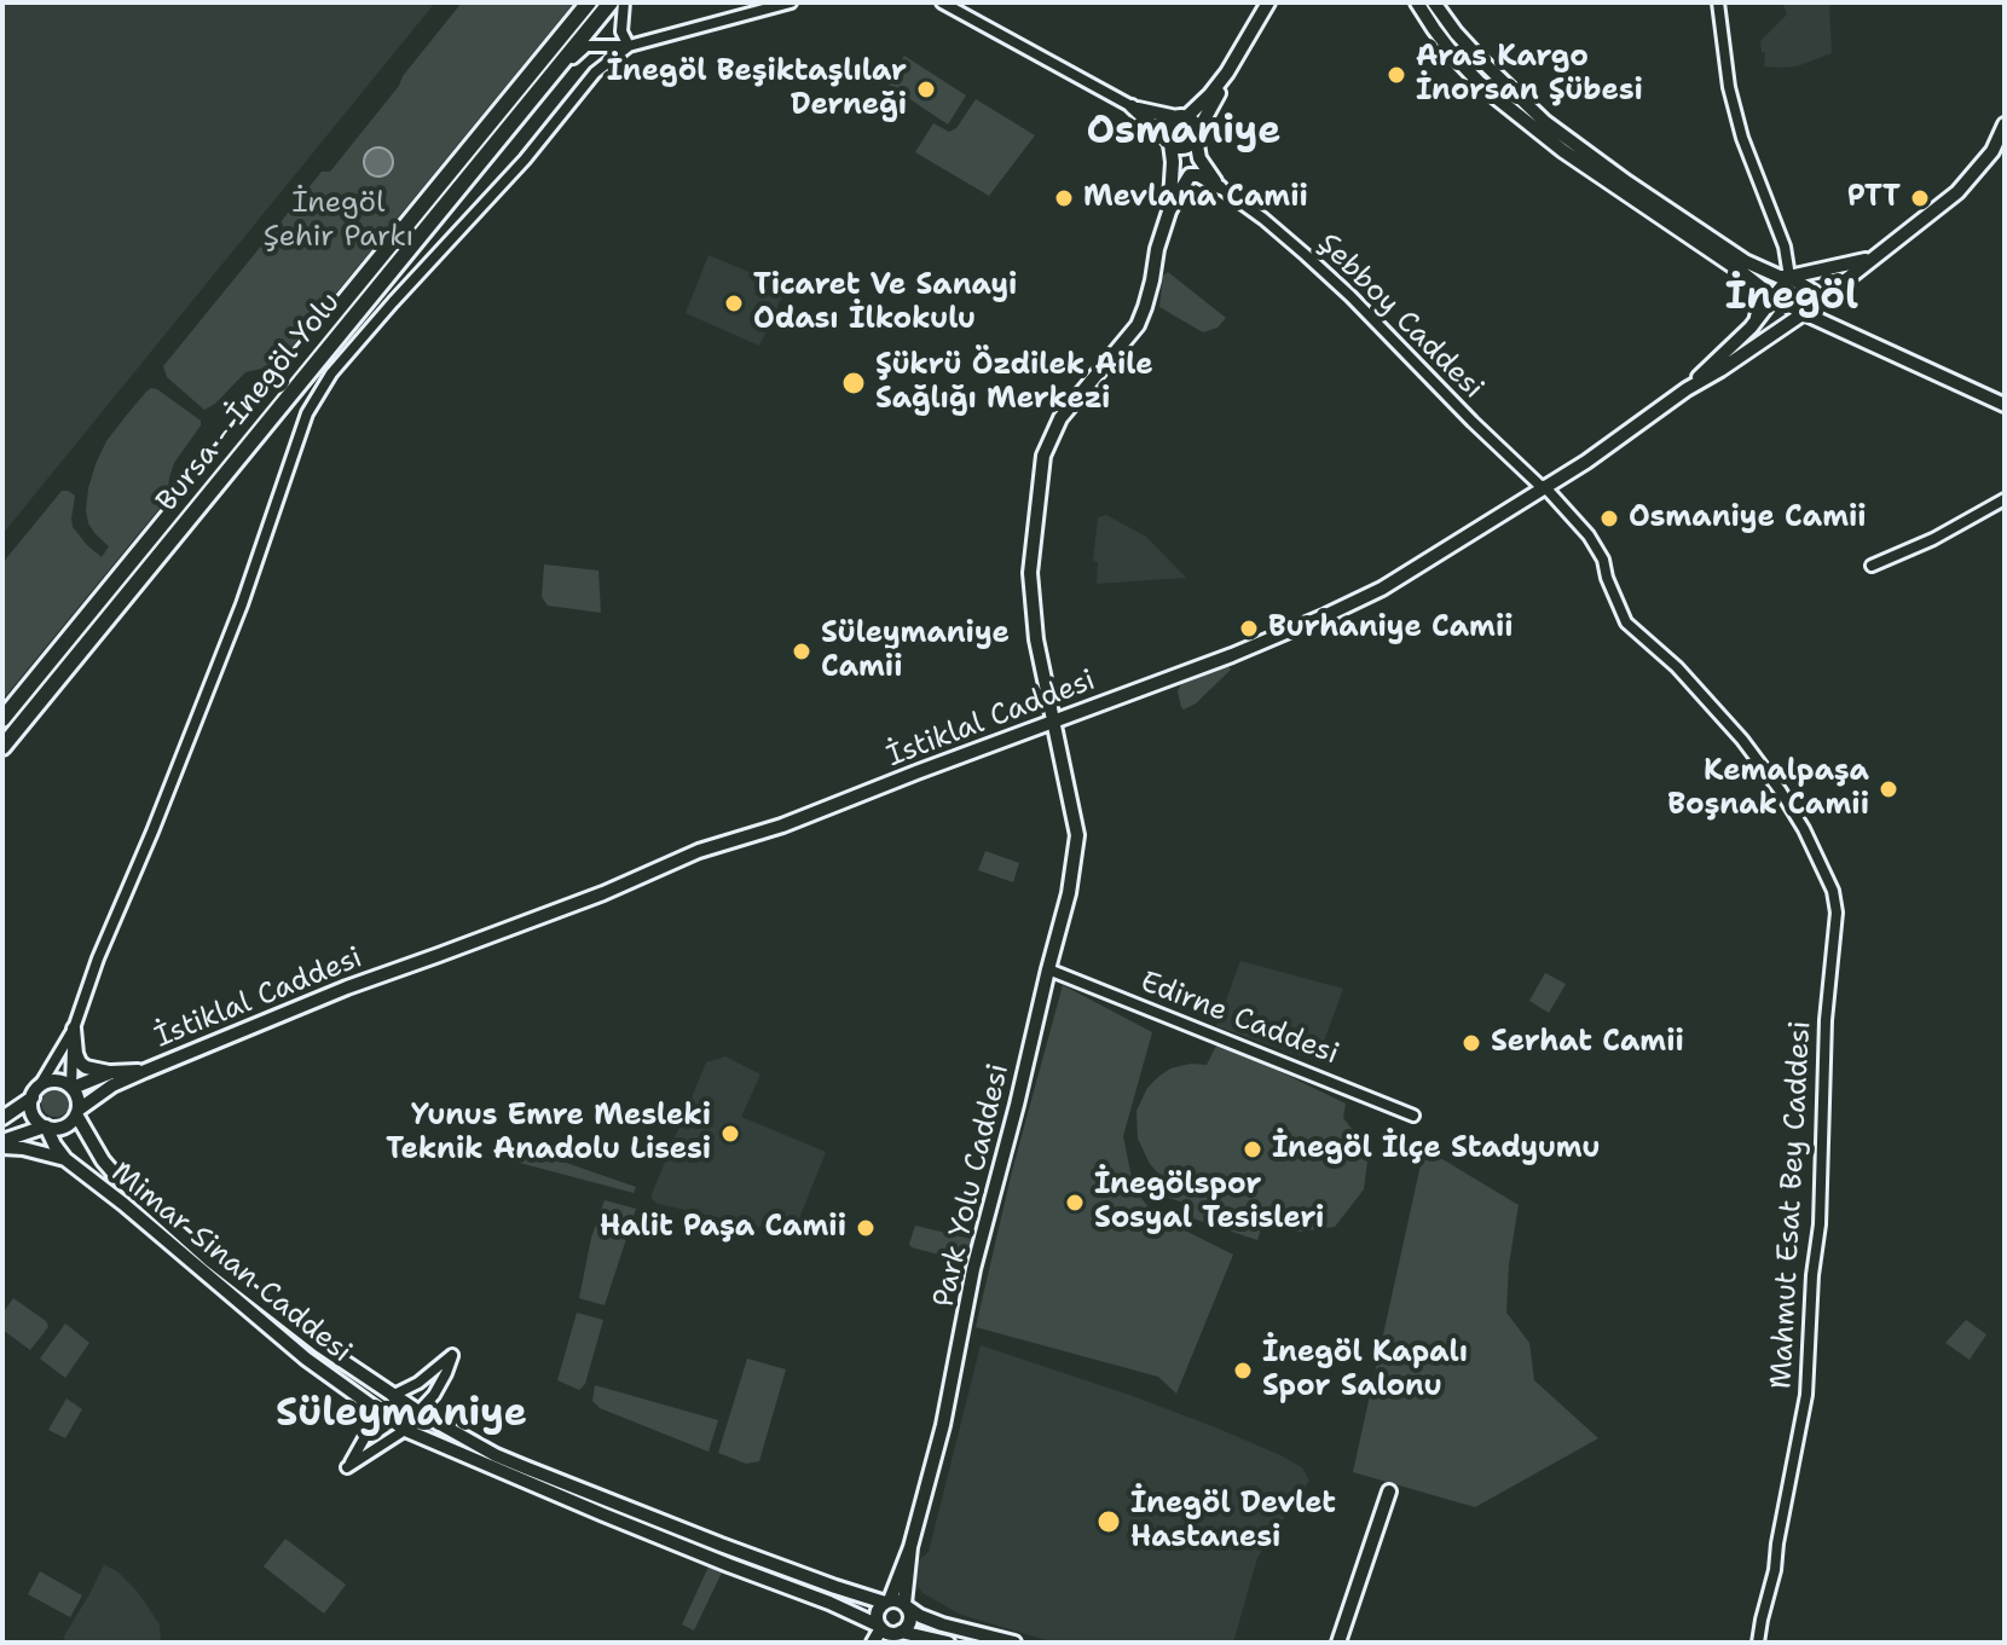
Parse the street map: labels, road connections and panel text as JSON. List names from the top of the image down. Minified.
{"streets":{"highway":["Bursa - İnegöl Yolu"],"main road":["İstiklal Caddesi","Park Yolu Caddesi","Mimar Sinan Caddesi"],"street":["Şebboy Caddesi","Edirne Caddesi","Mahmut Esat Bey Caddesi"]},"crossings":[["Şebboy Caddesi","İstiklal Caddesi"],["Şebboy Caddesi","Mahmut Esat Bey Caddesi"],["İstiklal Caddesi","Park Yolu Caddesi"],["İstiklal Caddesi","Mimar Sinan Caddesi"],["Edirne Caddesi","Park Yolu Caddesi"]],"districts":["Osmaniye","İnegöl","Süleymaniye"],"parks":["İnegöl Şehir Parkı"],"places":["Aras Kargo İnorsan Şübesi","İnegöl Beşiktaşlılar Derneği","Mevlana Camii","PTT","Ticaret Ve Sanayi Odası İlkokulu","Şükrü Özdilek Aile Sağlığı Merkezi","Osmaniye Camii","Burhaniye Camii","Süleymaniye Camii","Kemalpaşa Boşnak Camii","Serhat Camii","Yunus Emre Mesleki Teknik Anadolu Lisesi","İnegöl İlçe Stadyumu","İnegölspor Sosyal Tesisleri","Halit Paşa Camii","İnegöl Kapalı Spor Salonu","İnegöl Devlet Hastanesi"]}
